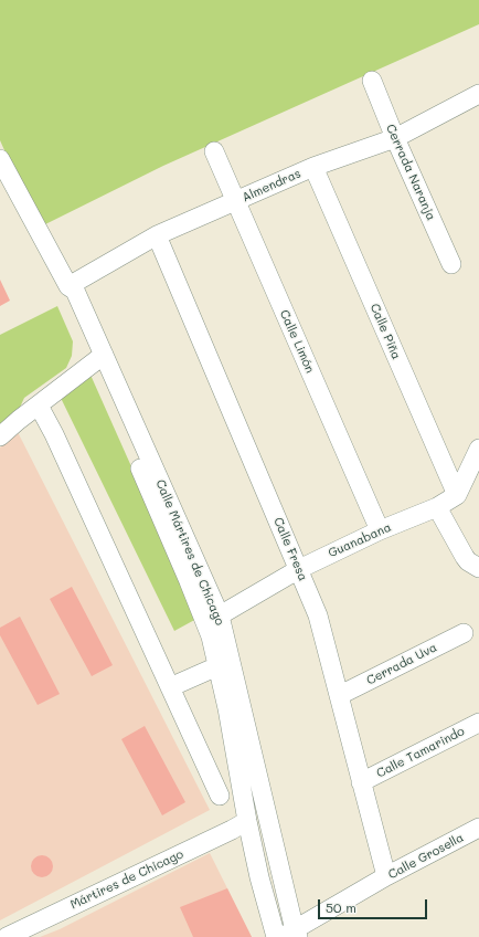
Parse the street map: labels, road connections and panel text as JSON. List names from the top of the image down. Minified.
{"streets":{"street":["Cerrada Naranja","Almendras","Calle Piña","Calle Limón","Guanabana","Calle Fresa","Calle Mártires de Chicago","Cerrada Uva","Calle Tamarindo","Calle Grosella","Mártires de Chicago"]},"crossings":[["Cerrada Naranja","Almendras"],["Almendras","Calle Piña"],["Almendras","Calle Limón"],["Almendras","Calle Fresa"],["Almendras","Calle Mártires de Chicago"],["Calle Piña","Guanabana"],["Calle Limón","Guanabana"],["Guanabana","Calle Fresa"],["Guanabana","Calle Mártires de Chicago"],["Calle Fresa","Cerrada Uva"],["Calle Fresa","Calle Tamarindo"],["Calle Fresa","Calle Grosella"],["Calle Mártires de Chicago","Calle Grosella"],["Calle Mártires de Chicago","Mártires de Chicago"]],"scale_bar":"50 m"}
